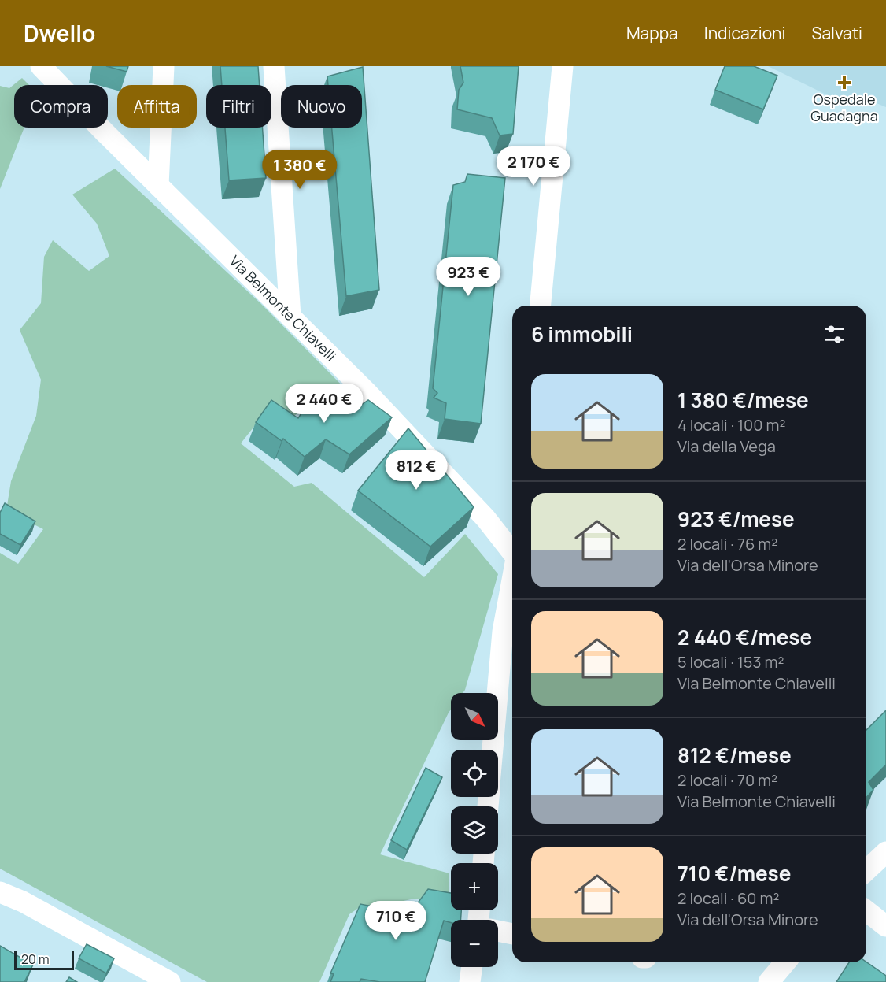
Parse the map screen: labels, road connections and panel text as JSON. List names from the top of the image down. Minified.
{"streets":{"street":["Via Belmonte Chiavelli"]},"places":{"health":["Ospedale Guadagna"]},"scale_bar":"20 m","north":"bottom right","page":{"header":"Dwello","nav":["Mappa","Indicazioni","Salvati"],"chip":["Compra","Affitta","Filtri","Nuovo"],"price":["2 170 €","1 380 €","923 €","2 440 €","812 €","710 €"],"heading":"6 immobili","list":[{"name":"1 380 €/mese","note":"4 locali · 100 m² · Via della Vega"},{"name":"923 €/mese","note":"2 locali · 76 m² · Via dell'Orsa Minore"},{"name":"2 440 €/mese","note":"5 locali · 153 m² · Via Belmonte Chiavelli"},{"name":"812 €/mese","note":"2 locali · 70 m² · Via Belmonte Chiavelli"},{"name":"710 €/mese","note":"2 locali · 60 m² · Via dell'Orsa Minore"}],"map_buttons":["+","−"],"scale":"20 m"}}
